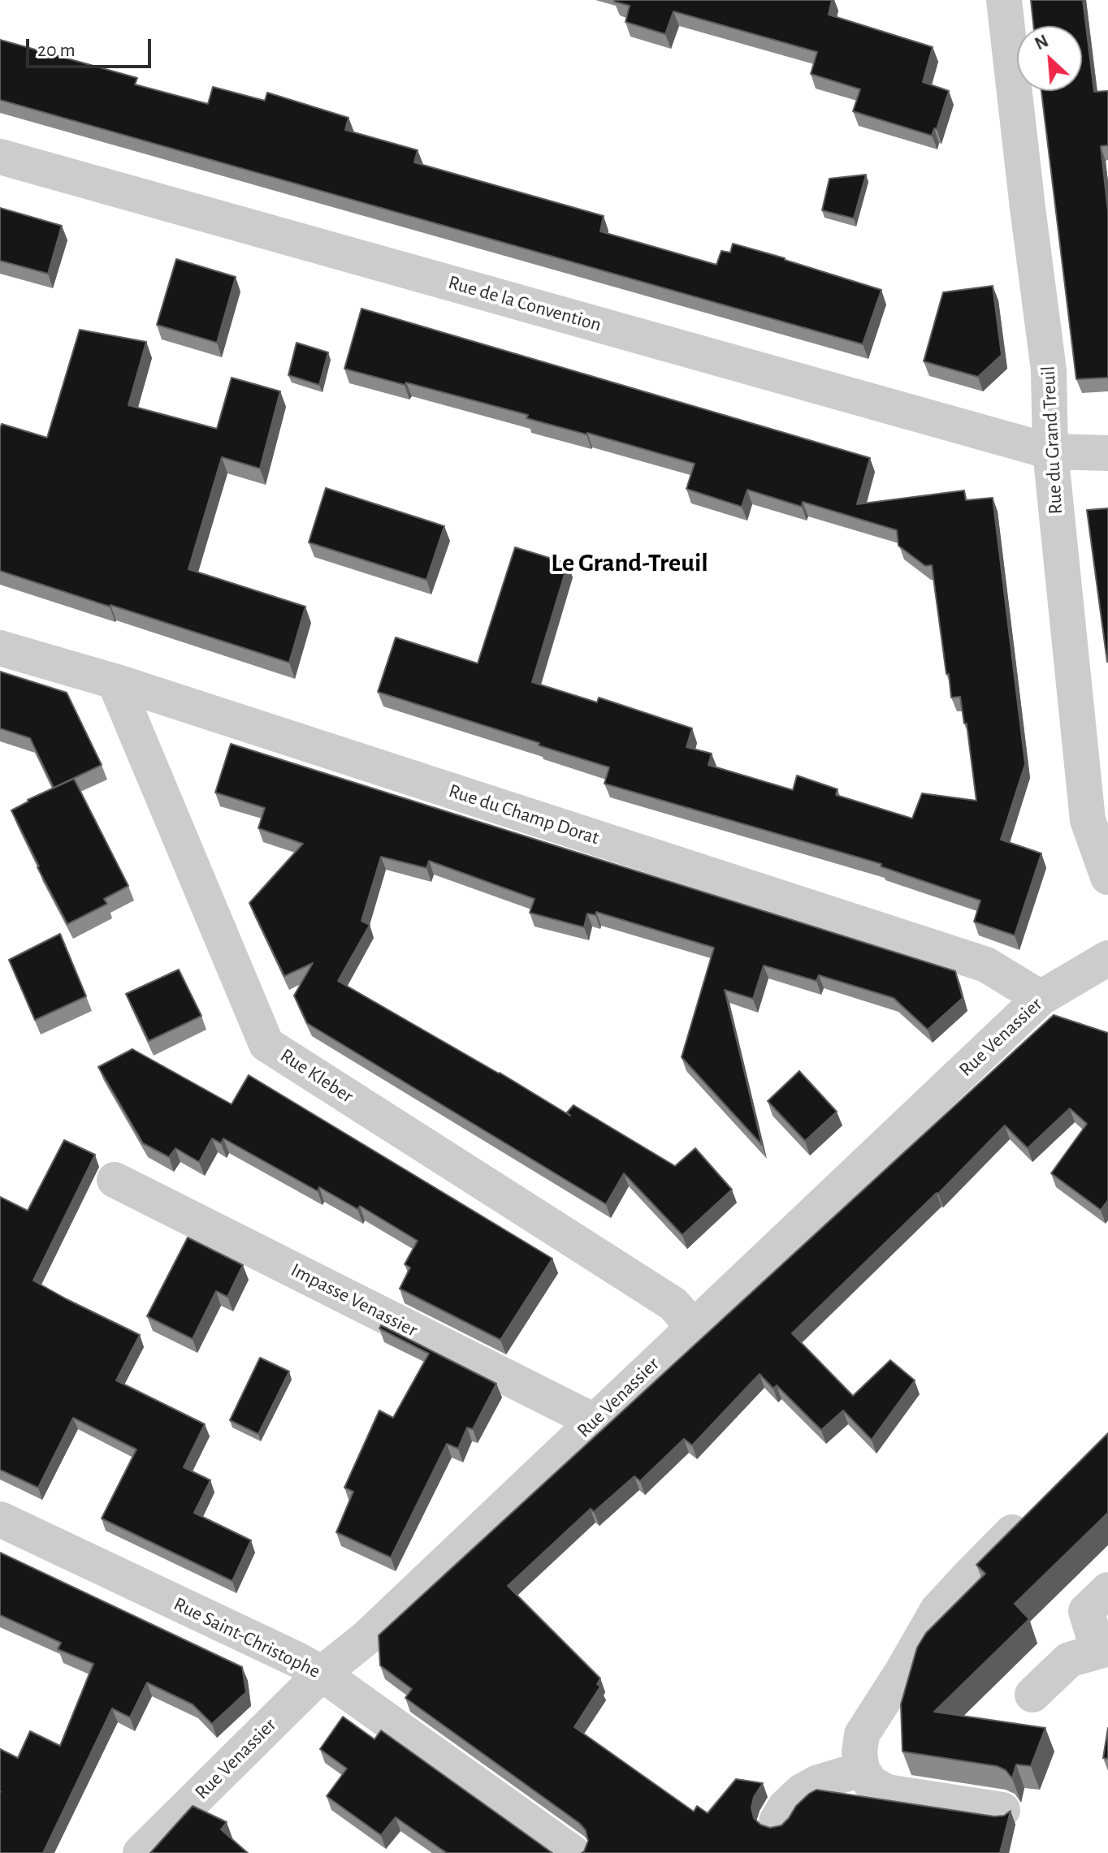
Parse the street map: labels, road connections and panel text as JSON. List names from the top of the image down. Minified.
{"streets":{"street":["Rue de la Convention","Rue du Grand Treuil","Rue du Champ Dorat","Rue Venassier","Rue Kleber","Impasse Venassier","Rue Saint-Christophe"]},"crossings":[["Rue de la Convention","Rue du Grand Treuil"],["Rue du Champ Dorat","Rue Venassier"],["Rue du Champ Dorat","Rue Kleber"],["Rue Venassier","Rue Kleber"],["Rue Venassier","Impasse Venassier"],["Rue Venassier","Rue Saint-Christophe"]],"districts":["Le Grand-Treuil"],"scale_bar":"20 m","north":"top left"}
